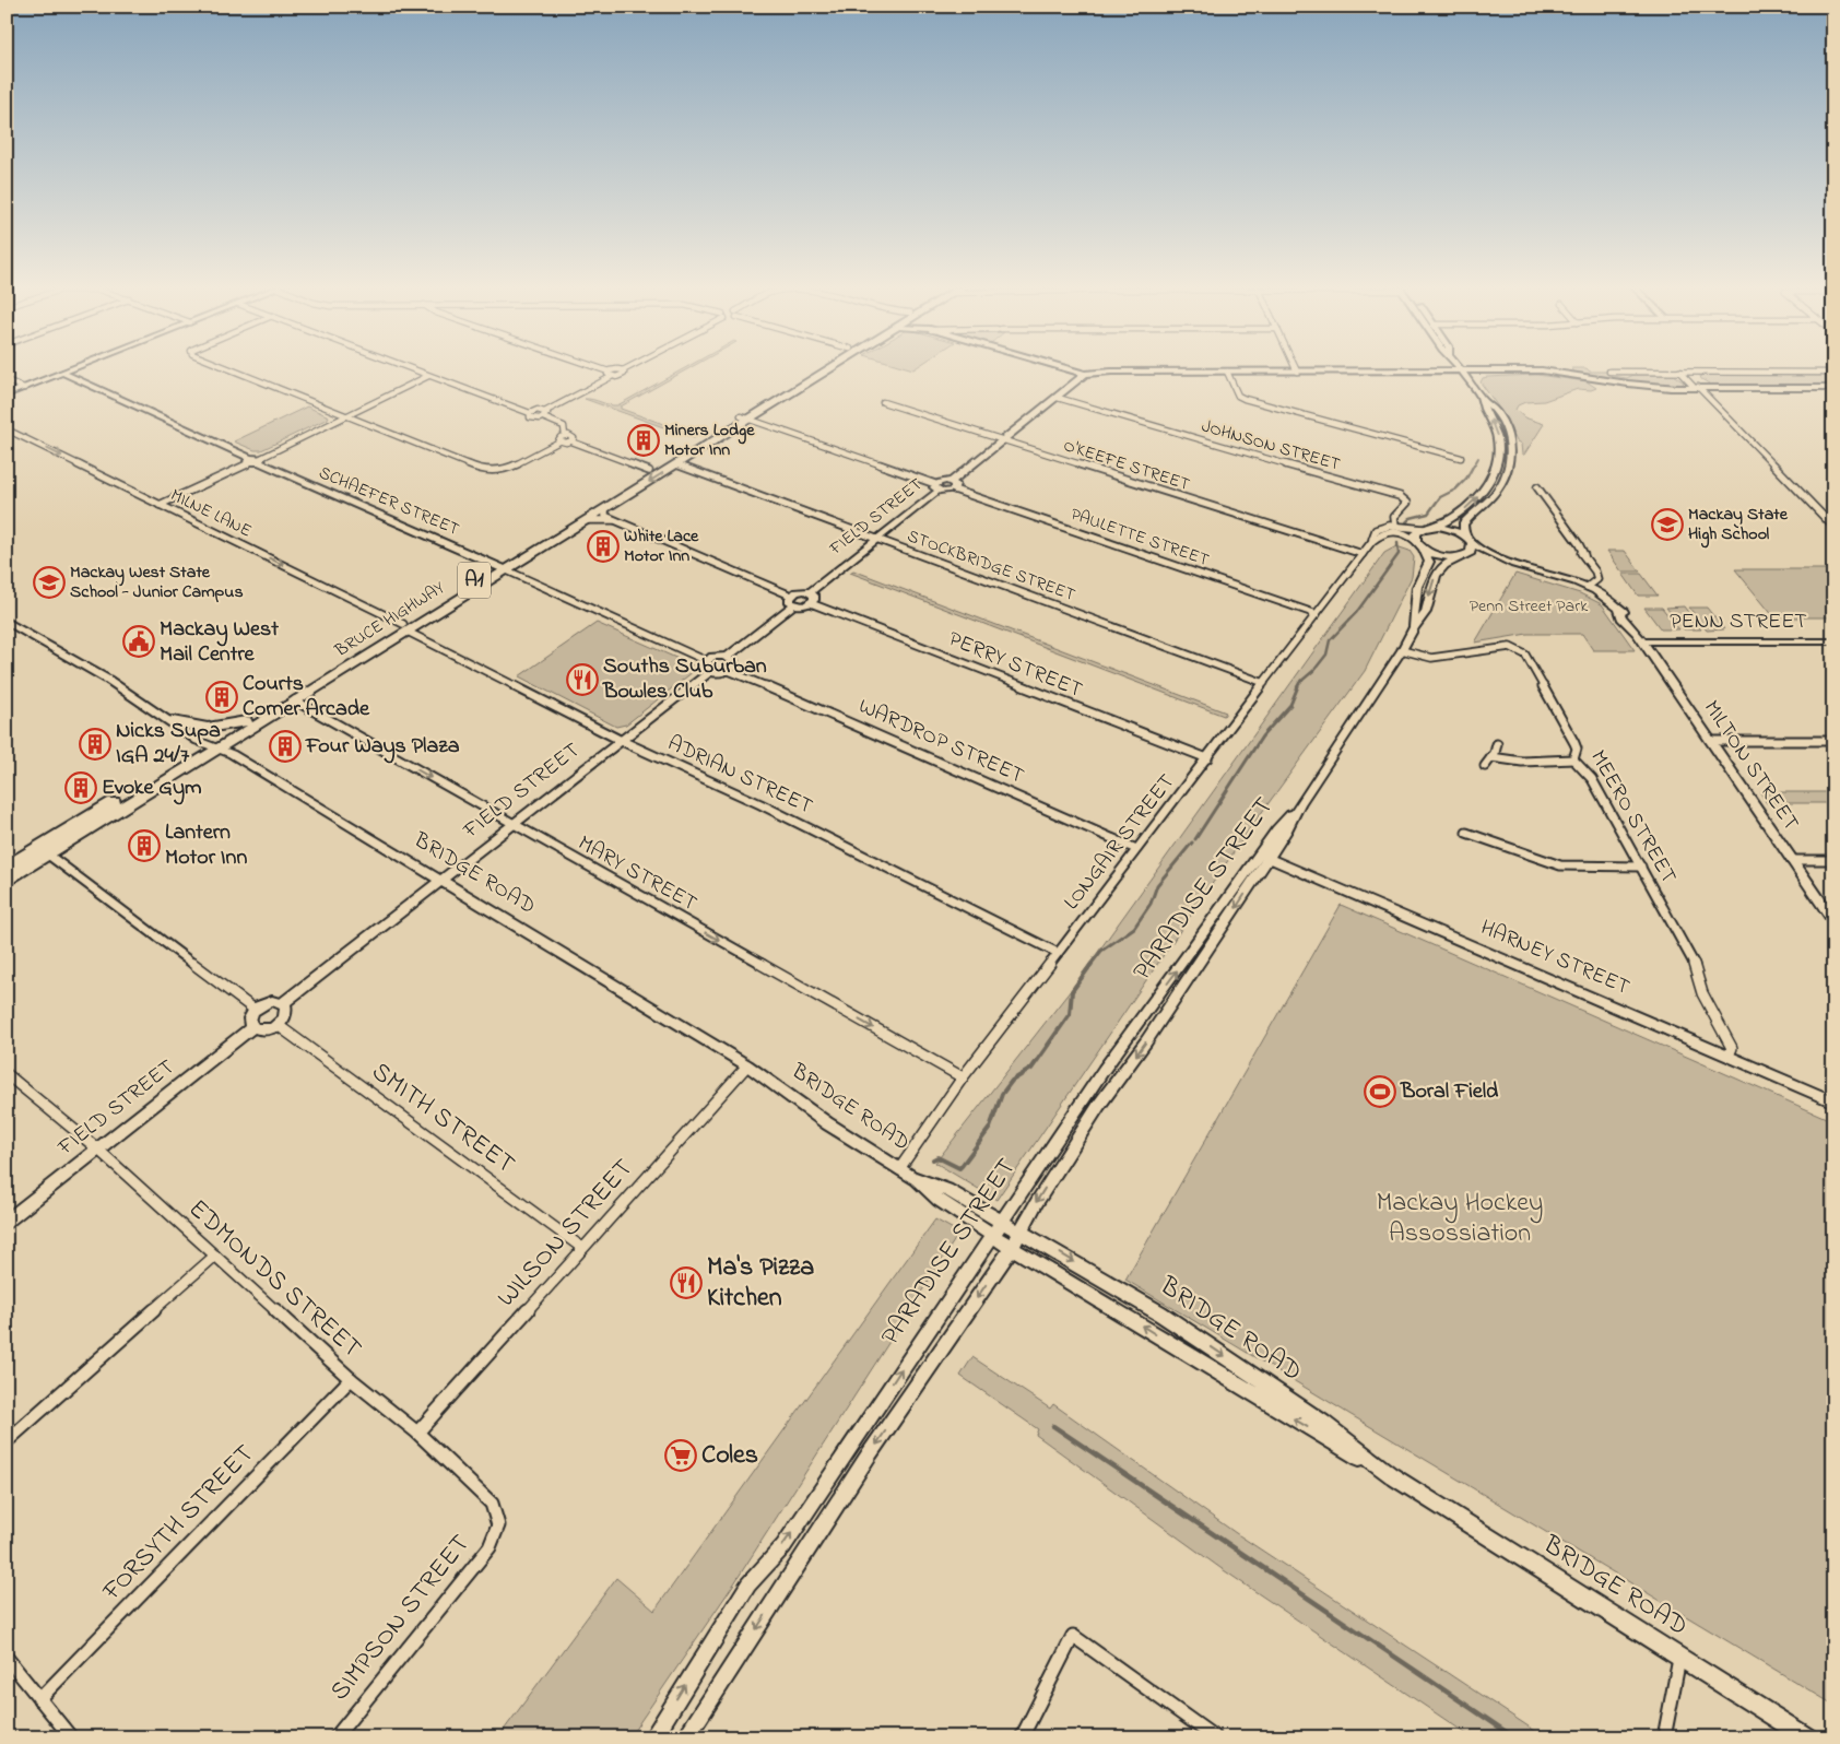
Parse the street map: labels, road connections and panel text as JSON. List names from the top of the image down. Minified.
{"streets":{"highway":["A1","BRUCE HIGHWAY"],"street":["JOHNSON STREET","O'KEEFE STREET","SCHAEFER STREET","MILNE LANE","FIELD STREET","PAULETTE STREET","STOCKBRIDGE STREET","PENN STREET","PERRY STREET","WARDROP STREET","MILTON STREET","ADRIAN STREET","MEERO STREET","LONGAIR STREET","BRIDGE ROAD","MARY STREET","PARADISE STREET","HARNEY STREET","SMITH STREET","WILSON STREET","EDMONDS STREET","FORSYTH STREET","SIMPSON STREET"]},"crossings":[["JOHNSON STREET","FIELD STREET"],["JOHNSON STREET","LONGAIR STREET"],["O'KEEFE STREET","FIELD STREET"],["O'KEEFE STREET","LONGAIR STREET"],["SCHAEFER STREET","BRUCE HIGHWAY"],["MILNE LANE","BRUCE HIGHWAY"],["MILNE LANE","ADRIAN STREET"],["FIELD STREET","STOCKBRIDGE STREET"],["FIELD STREET","ADRIAN STREET"],["FIELD STREET","BRIDGE ROAD"],["FIELD STREET","MARY STREET"],["FIELD STREET","SMITH STREET"],["FIELD STREET","EDMONDS STREET"],["PAULETTE STREET","LONGAIR STREET"],["STOCKBRIDGE STREET","BRUCE HIGHWAY"],["STOCKBRIDGE STREET","LONGAIR STREET"],["BRUCE HIGHWAY","ADRIAN STREET"],["BRUCE HIGHWAY","BRIDGE ROAD"],["BRUCE HIGHWAY","MARY STREET"],["PENN STREET","MILTON STREET"],["PERRY STREET","LONGAIR STREET"],["WARDROP STREET","LONGAIR STREET"],["ADRIAN STREET","LONGAIR STREET"],["MEERO STREET","PARADISE STREET"],["MEERO STREET","HARNEY STREET"],["LONGAIR STREET","BRIDGE ROAD"],["LONGAIR STREET","MARY STREET"],["BRIDGE ROAD","PARADISE STREET"],["BRIDGE ROAD","WILSON STREET"],["PARADISE STREET","HARNEY STREET"],["SMITH STREET","WILSON STREET"],["WILSON STREET","EDMONDS STREET"],["EDMONDS STREET","FORSYTH STREET"],["EDMONDS STREET","SIMPSON STREET"]],"one_way":["MILNE LANE","MARY STREET"],"parks":["Penn Street Park","Mackay Hockey Assossiation"],"places":{"building":["Miners Lodge Motor Inn","White Lace Motor Inn","Courts Corner Arcade","Nicks Supa IGA 24/7","Four Ways Plaza","Evoke Gym","Lantern Motor Inn"],"school or university":["Mackay State High School","Mackay West State School - Junior Campus"],"public building":["Mackay West Mail Centre"],"restaurant":["Souths Suburban Bowles Club","Ma's Pizza Kitchen"],"sports":["Boral Field"],"supermarket":["Coles"]}}
